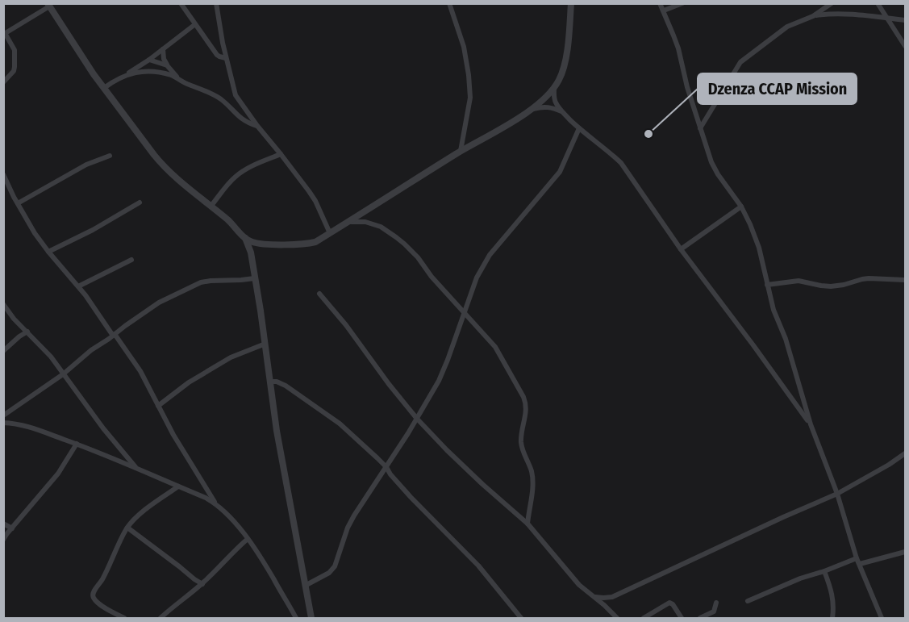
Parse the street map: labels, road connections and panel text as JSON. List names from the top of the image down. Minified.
{"places":["Dzenza CCAP Mission"]}
